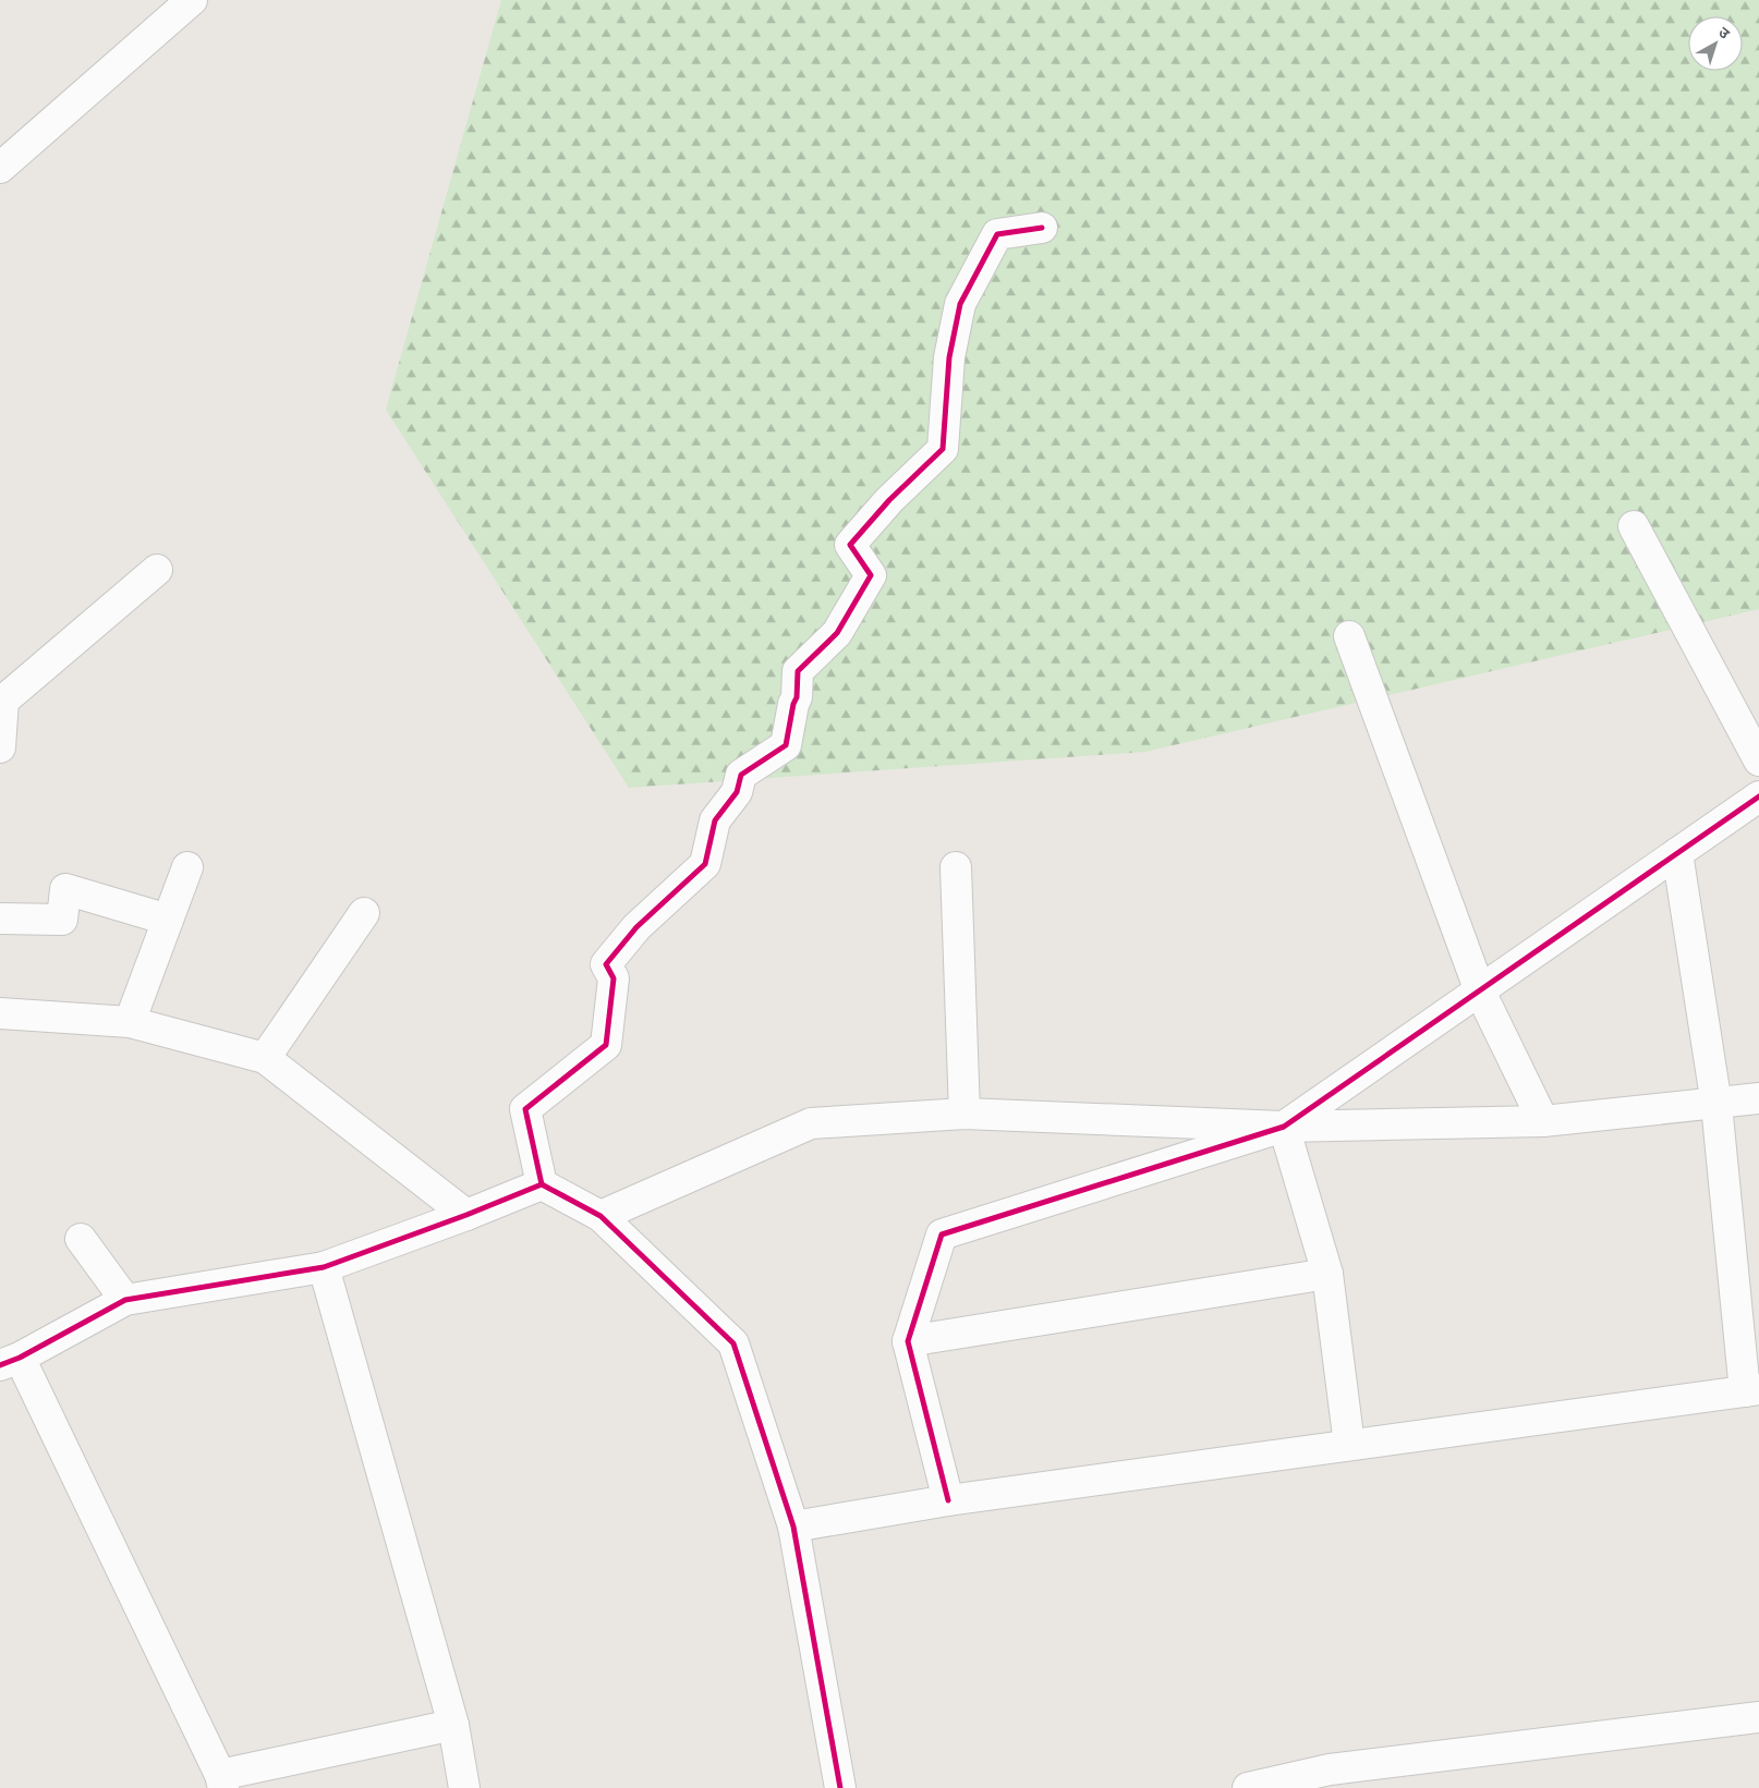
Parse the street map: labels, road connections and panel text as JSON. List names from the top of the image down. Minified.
{"north":"top right"}
